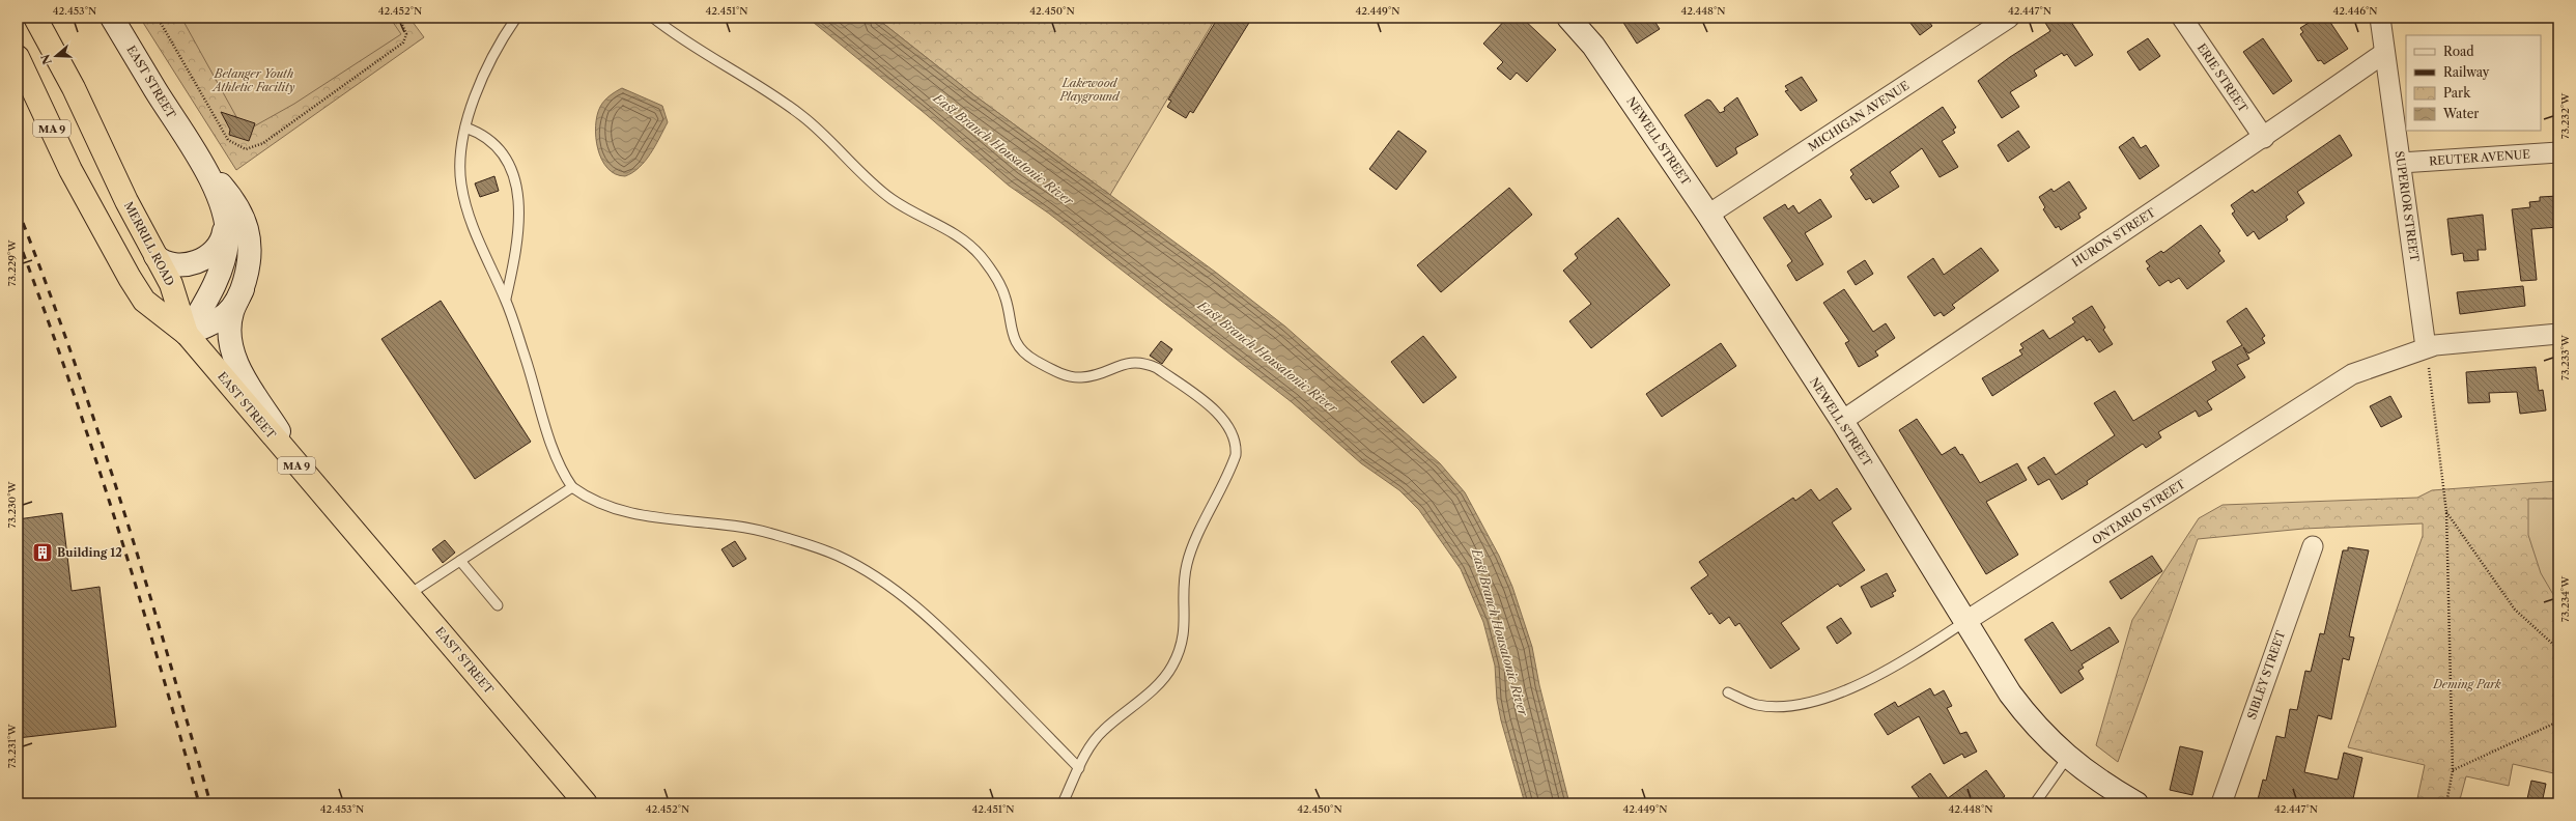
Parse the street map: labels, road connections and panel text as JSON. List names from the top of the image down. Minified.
{"streets":{"highway":["EAST STREET","MA 9","MERRILL ROAD"],"street":["ERIE STREET","MICHIGAN AVENUE","NEWELL STREET","REUTER AVENUE","SUPERIOR STREET","HURON STREET","ONTARIO STREET","SIBLEY STREET"]},"crossings":[["ERIE STREET","HURON STREET"],["EAST STREET","MA 9"],["EAST STREET","MERRILL ROAD"],["MICHIGAN AVENUE","NEWELL STREET"],["MA 9","MERRILL ROAD"],["NEWELL STREET","HURON STREET"],["NEWELL STREET","ONTARIO STREET"],["REUTER AVENUE","SUPERIOR STREET"],["SUPERIOR STREET","HURON STREET"],["SUPERIOR STREET","ONTARIO STREET"]],"water":["East Branch Housatonic River"],"parks":["Belanger Youth Athletic Facility","Lakewood Playground","Deming Park"],"places":{"building":["Building 12"]},"legend":["Road","Railway","Park","Water"],"north":"left","coordinates":["42.453°N","42.452°N","42.451°N","42.450°N","42.449°N","42.448°N","42.447°N","42.446°N","73.232°W","73.229°W","73.233°W","73.230°W","73.234°W","73.231°W"]}
